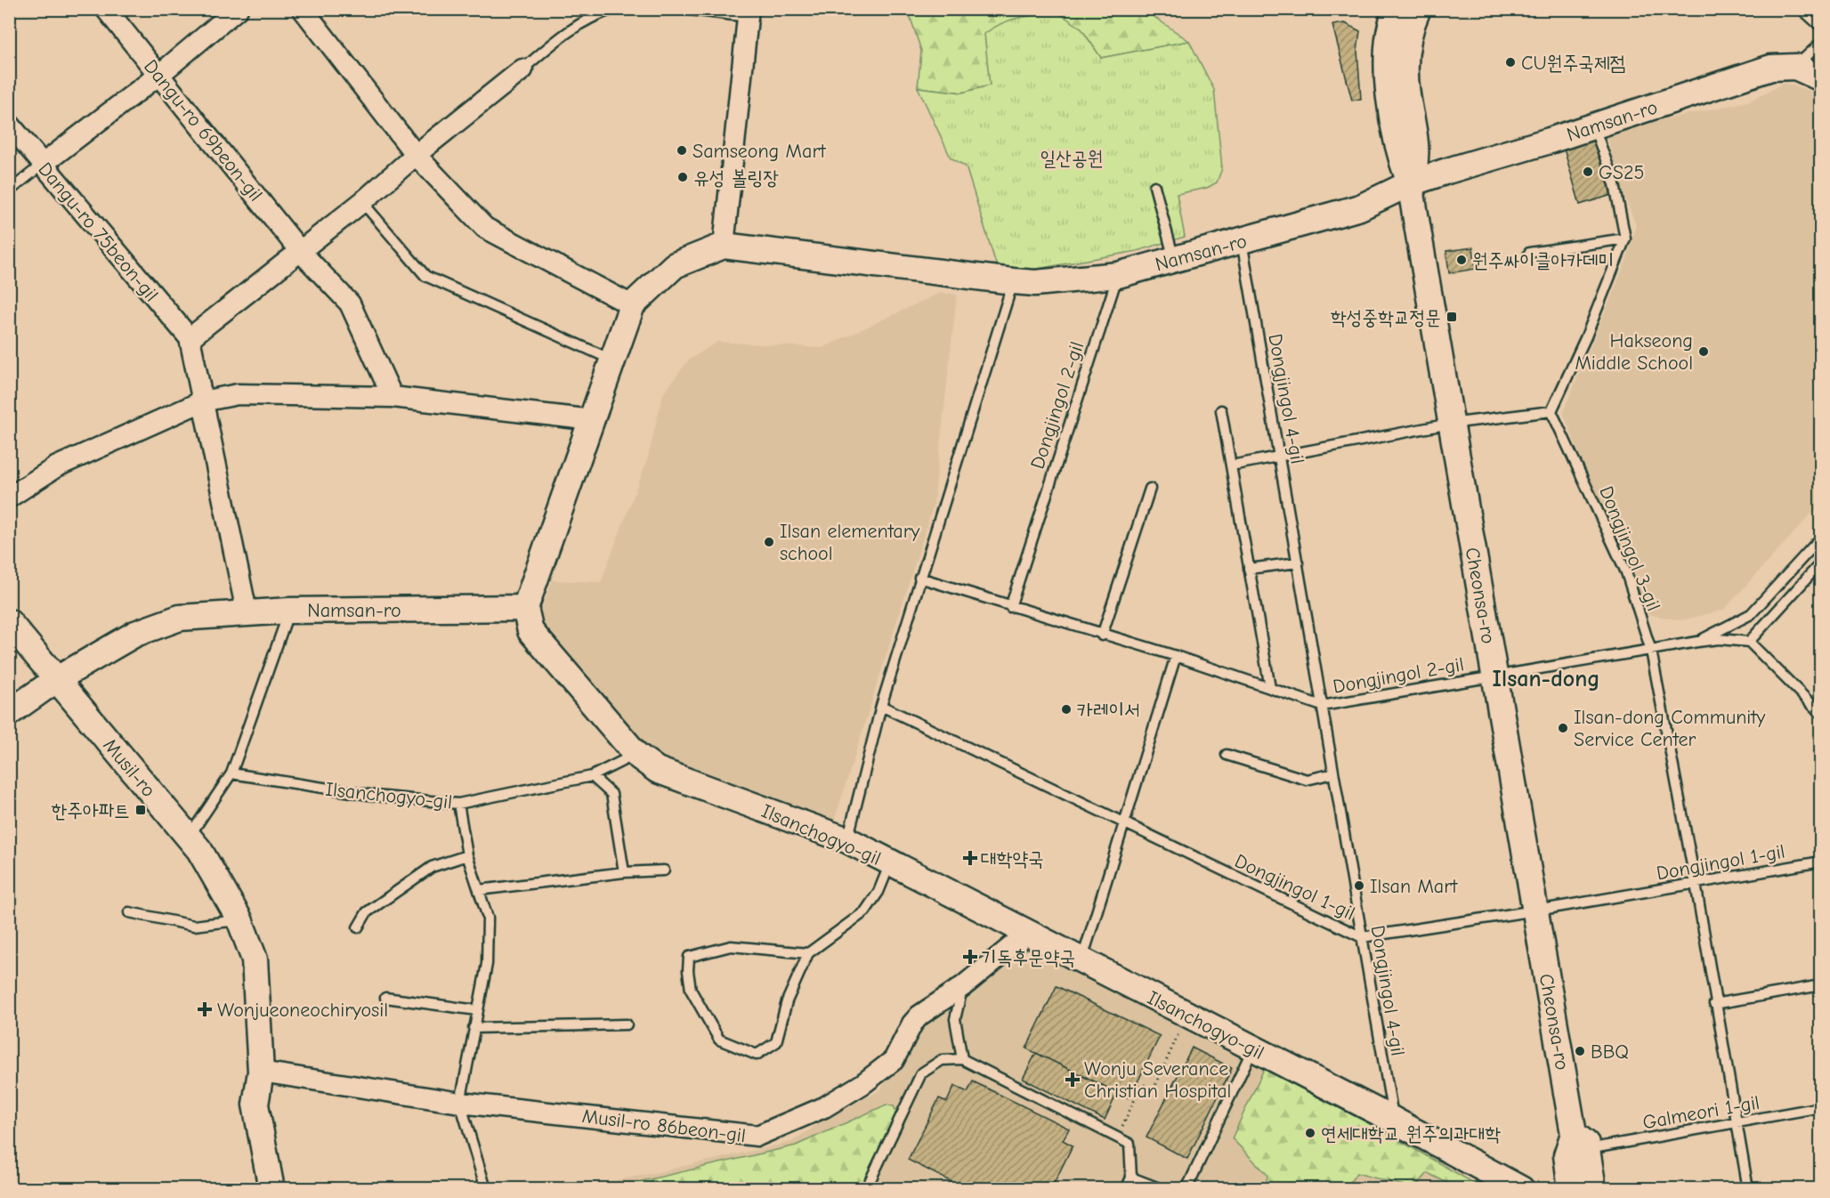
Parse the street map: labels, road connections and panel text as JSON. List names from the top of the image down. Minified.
{"streets":{"street":["Namsan-ro","Dangu-ro 69beon-gil","Dangu-ro 75beon-gil","Cheonsa-ro","Musil-ro","Ilsanchogyo-gil","Musil-ro 86beon-gil"],"lane":["Dongjingol 4-gil","Dongjingol 2-gil","Dongjingol 3-gil","Dongjingol 1-gil","Galmeori 1-gil"]},"crossings":[["Namsan-ro","Dangu-ro 75beon-gil"],["Namsan-ro","Dongjingol 4-gil"],["Namsan-ro","Dongjingol 2-gil"],["Namsan-ro","Cheonsa-ro"],["Namsan-ro","Musil-ro"],["Namsan-ro","Ilsanchogyo-gil"],["Dongjingol 4-gil","Dongjingol 2-gil"],["Dongjingol 4-gil","Ilsanchogyo-gil"],["Dongjingol 4-gil","Dongjingol 1-gil"],["Dongjingol 2-gil","Dongjingol 3-gil"],["Dongjingol 2-gil","Cheonsa-ro"],["Dongjingol 3-gil","Dongjingol 1-gil"],["Dongjingol 3-gil","Galmeori 1-gil"],["Cheonsa-ro","Dongjingol 1-gil"],["Cheonsa-ro","Galmeori 1-gil"],["Musil-ro","Musil-ro 86beon-gil"],["Ilsanchogyo-gil","Musil-ro 86beon-gil"]],"districts":["Ilsan-dong"],"parks":["일산공원"],"places":{"other":["CU원주국제점","Samseong Mart","GS25","유성 볼링장","원주싸이클아카데미","Hakseong Middle School","Ilsan elementary school","카레이서","Ilsan-dong Community Service Center","Ilsan Mart","BBQ","연세대학교 원주의과대학"],"transit":["학성중학교정문","한주아파트"],"health":["대학약국","기독후문약국","Wonjueoneochiryosil","Wonju Severance Christian Hospital"]}}
